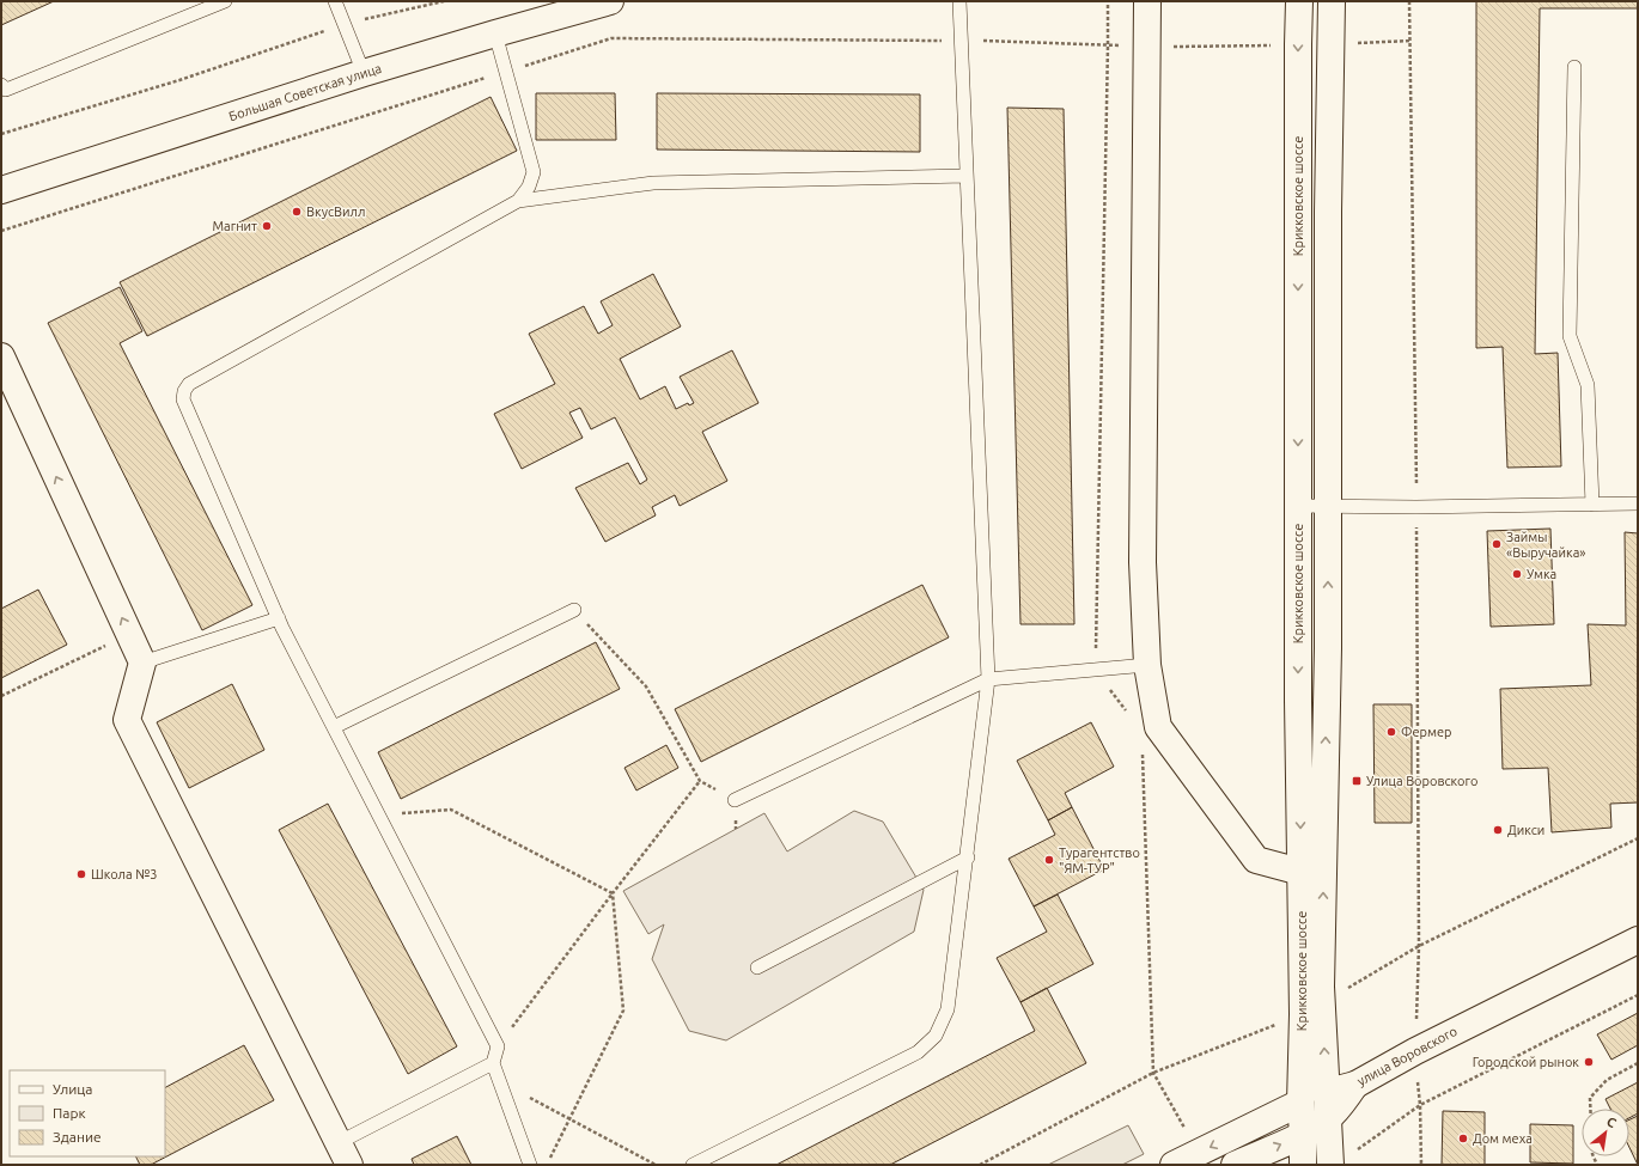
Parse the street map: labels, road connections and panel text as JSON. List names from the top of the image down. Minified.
{"streets":{"street":["Большая Советская улица","Крикковское шоссе","улица Воровского"]},"crossings":[["Крикковское шоссе","улица Воровского"]],"places":{"other":["ВкусВилл","Магнит","Займы «Выручайка»","Умка","Фермер","Дикси","Турагентство \"ЯМ-ТУР\"","Школа №3","Городской рынок","Дом меха"],"transit":["Улица Воровского"]},"legend":["Улица","Парк","Здание"],"north":"top right"}
